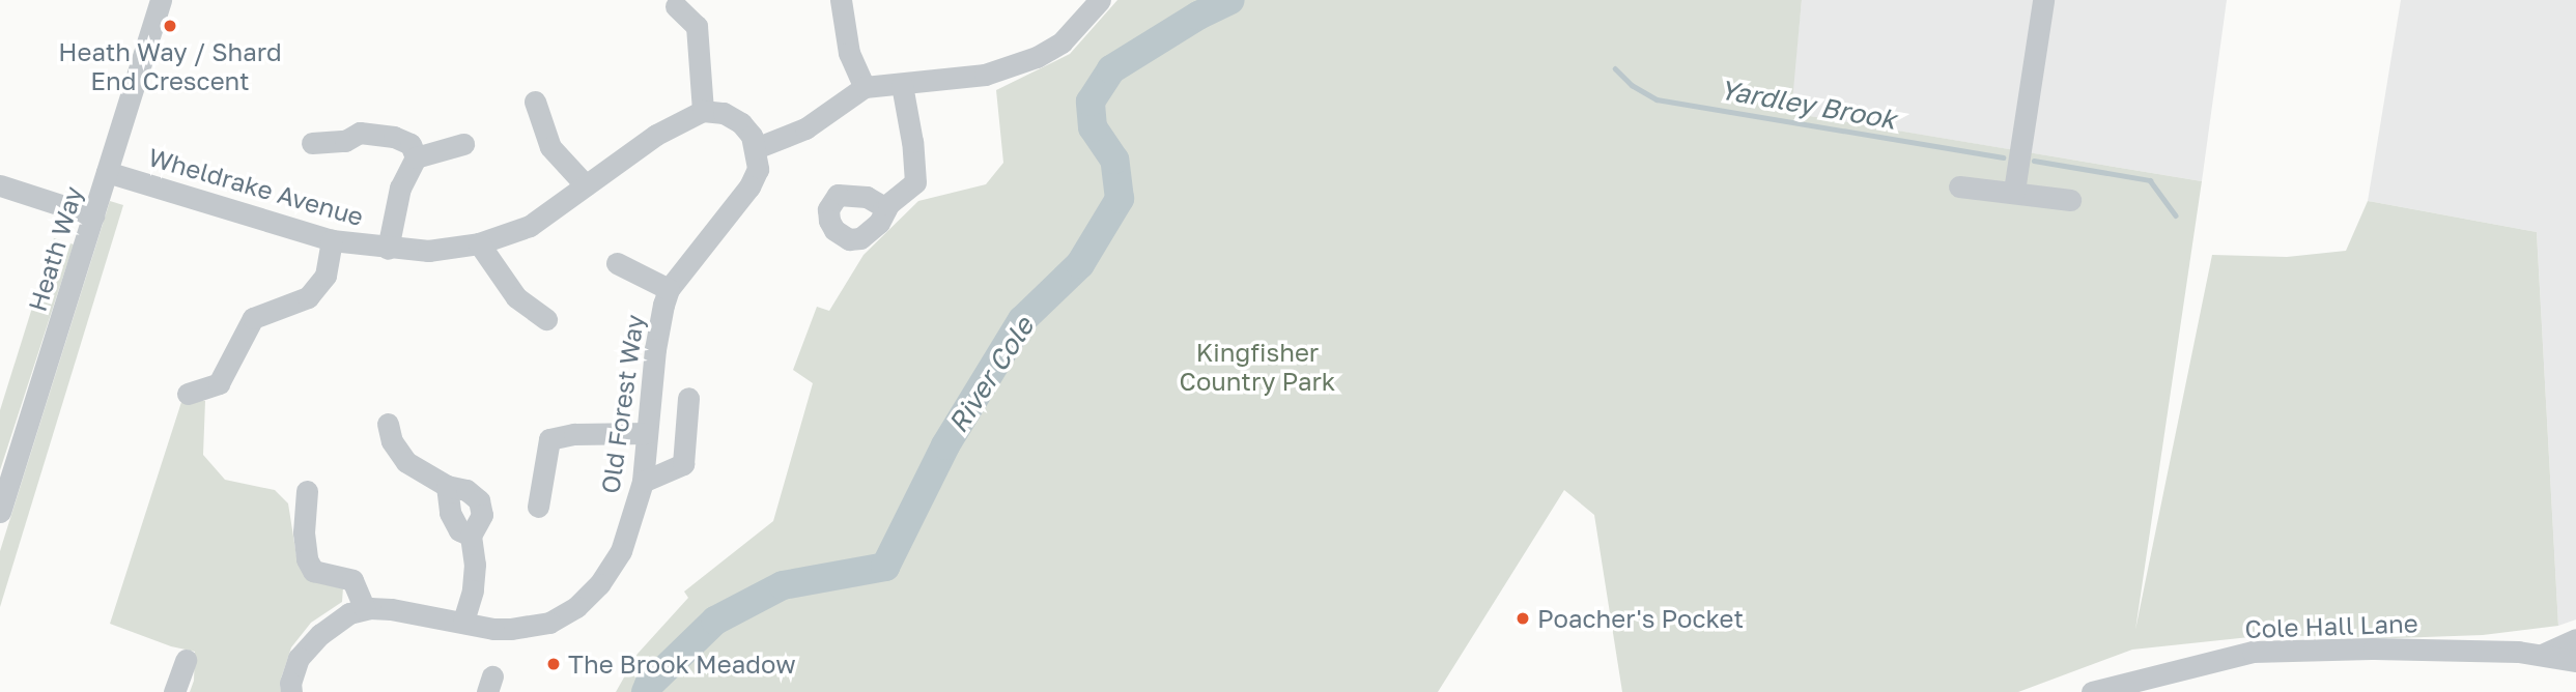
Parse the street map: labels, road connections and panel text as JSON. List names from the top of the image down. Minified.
{"streets":{"street":["Wheldrake Avenue","Heath Way","Old Forest Way","Cole Hall Lane"]},"crossings":[["Wheldrake Avenue","Heath Way"]],"water":["Yardley Brook","River Cole"],"parks":["Kingfisher Country Park"],"places":["Heath Way / Shard End Crescent","Poacher's Pocket","The Brook Meadow"]}
